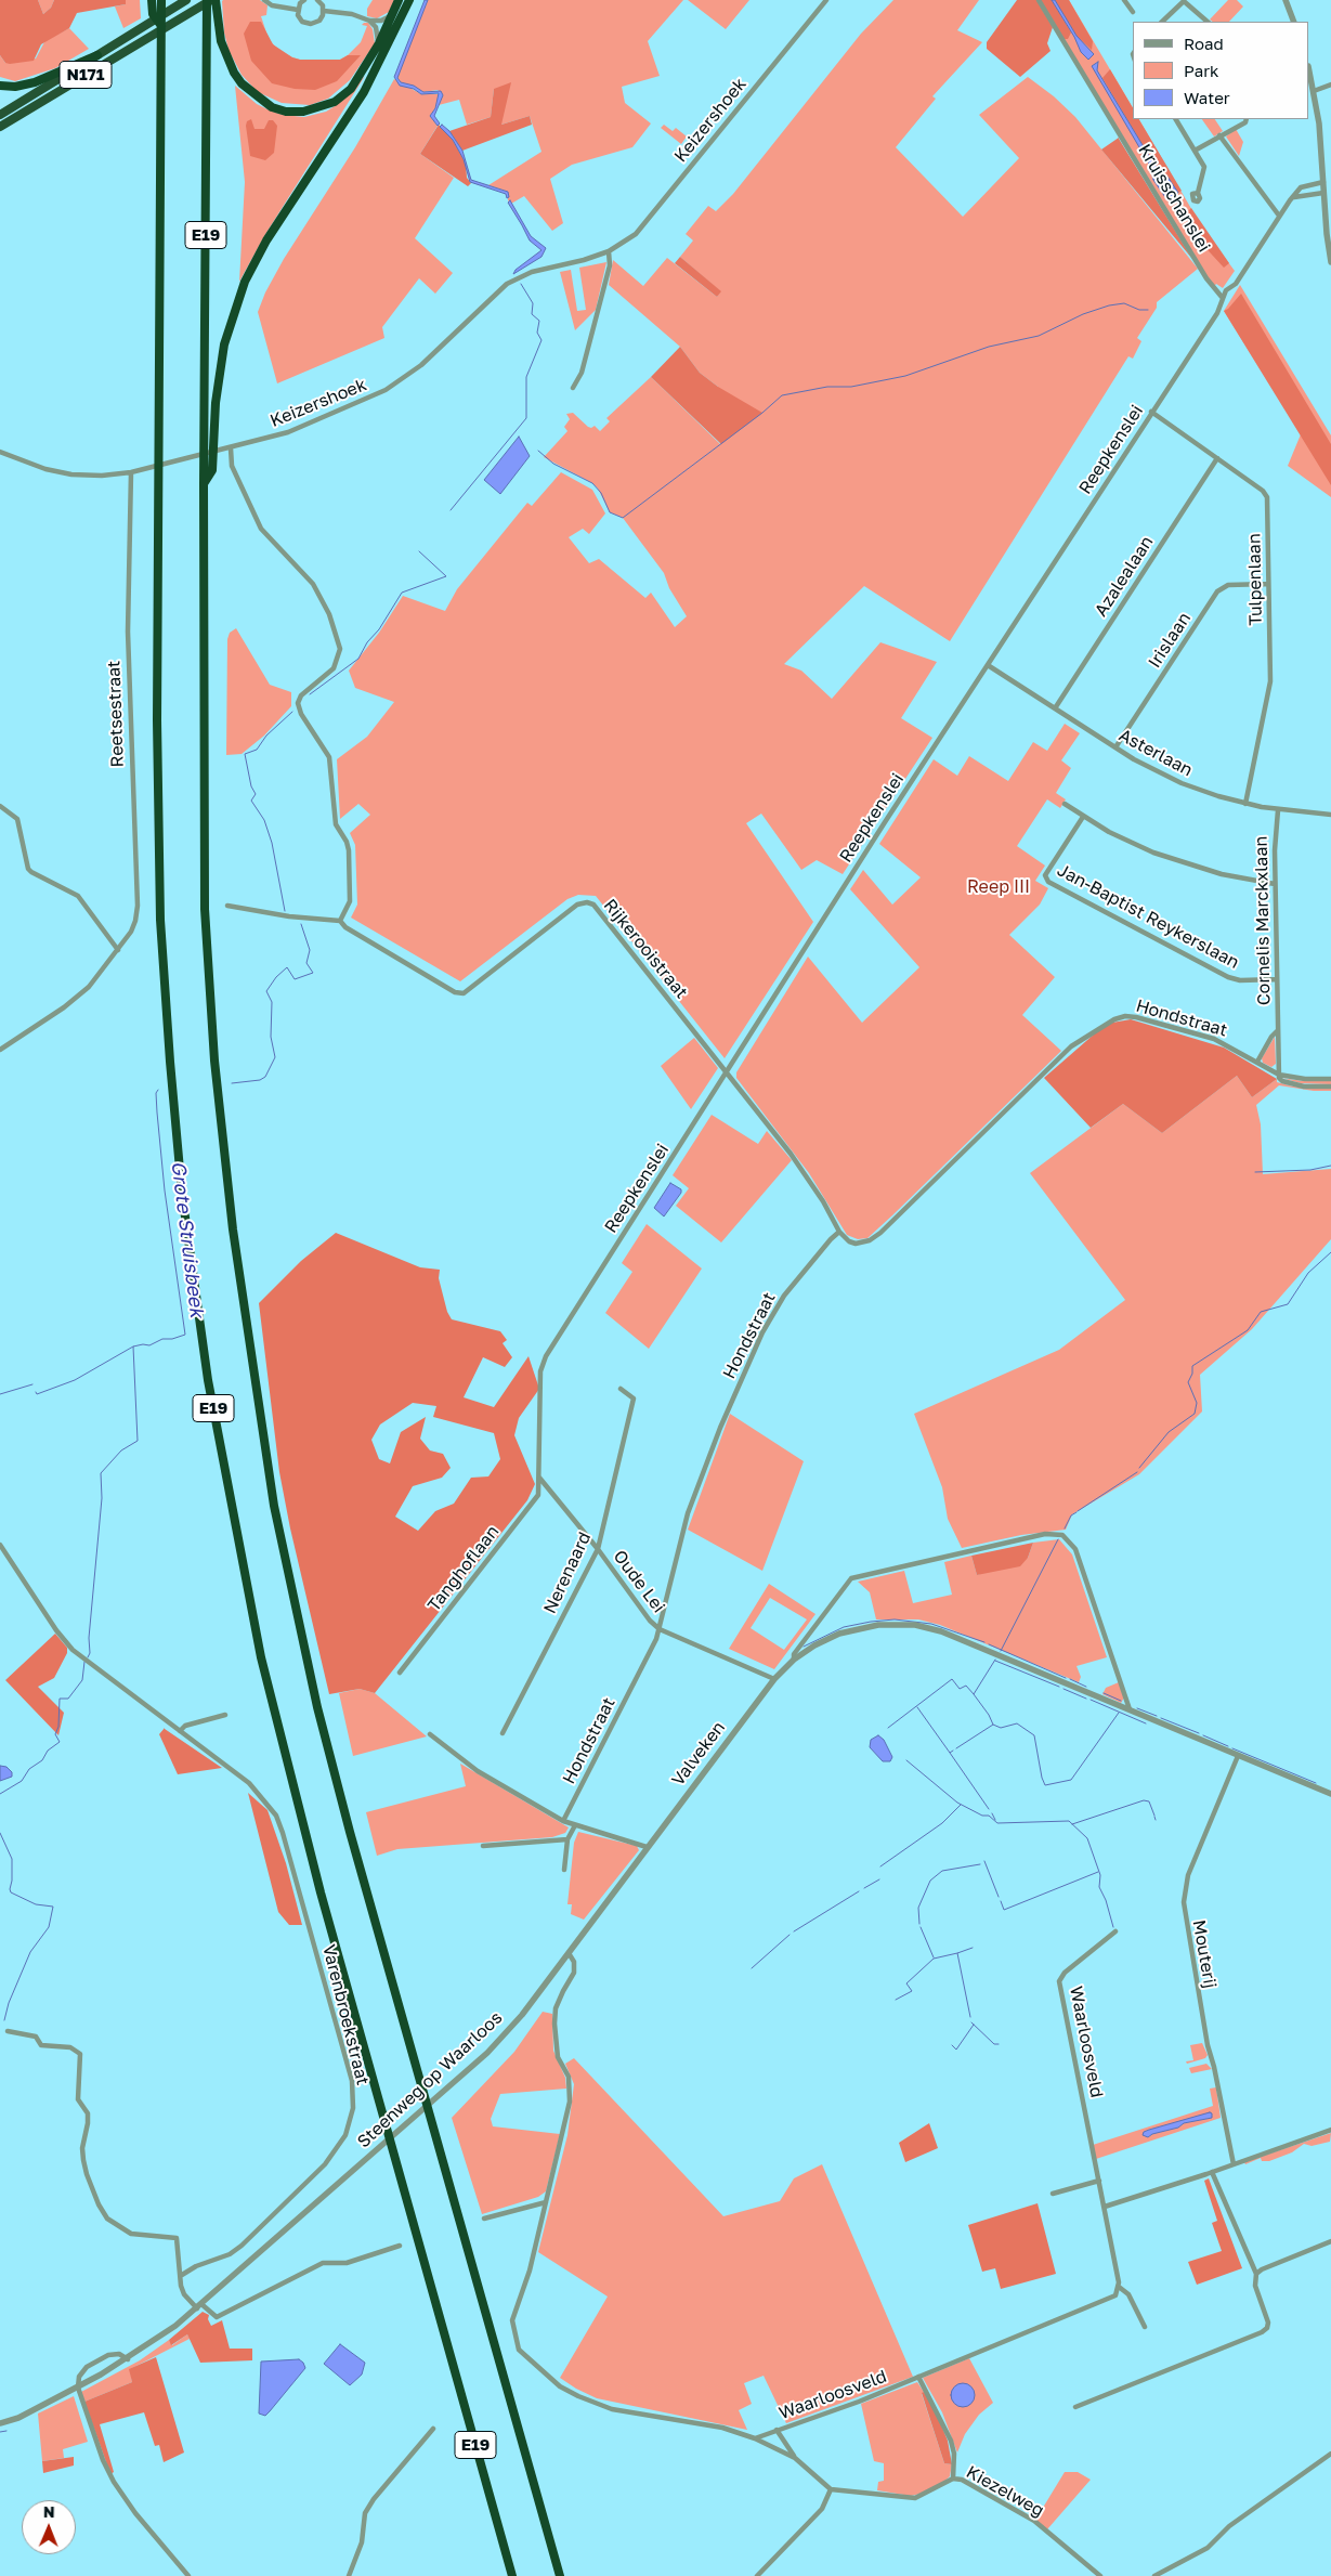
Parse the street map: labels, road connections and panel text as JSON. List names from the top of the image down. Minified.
{"streets":{"highway":["N171","E19"],"street":["Keizershoek","Kruisschanslei","Reepkenslei","Azalealaan","Tulpenlaan","Irislaan","Reetsestraat","Asterlaan","Jan-Baptist Reykerslaan","Cornelis Marckxlaan","Rijkerooistraat","Hondstraat","Tanghoflaan","Nerenaard","Oude Lei","Valveken","Mouterij","Varenbroekstraat","Waarloosveld","Steenweg op Waarloos","Kiezelweg"]},"crossings":[["Keizershoek","Reetsestraat"],["Kruisschanslei","Reepkenslei"],["Reepkenslei","Tulpenlaan"],["Reepkenslei","Asterlaan"],["Reepkenslei","Rijkerooistraat"],["Reepkenslei","Tanghoflaan"],["Reepkenslei","Oude Lei"],["Azalealaan","Tulpenlaan"],["Azalealaan","Asterlaan"],["Tulpenlaan","Irislaan"],["Tulpenlaan","Asterlaan"],["Irislaan","Asterlaan"],["Asterlaan","Cornelis Marckxlaan"],["Jan-Baptist Reykerslaan","Cornelis Marckxlaan"],["Cornelis Marckxlaan","Hondstraat"],["Rijkerooistraat","Hondstraat"],["Hondstraat","Oude Lei"],["Tanghoflaan","Oude Lei"],["Nerenaard","Oude Lei"],["Oude Lei","Valveken"],["Valveken","Mouterij"],["Valveken","Steenweg op Waarloos"]],"water":["Grote Struisbeek"],"parks":["Reep III"],"legend":["Road","Park","Water"],"north":"top"}
